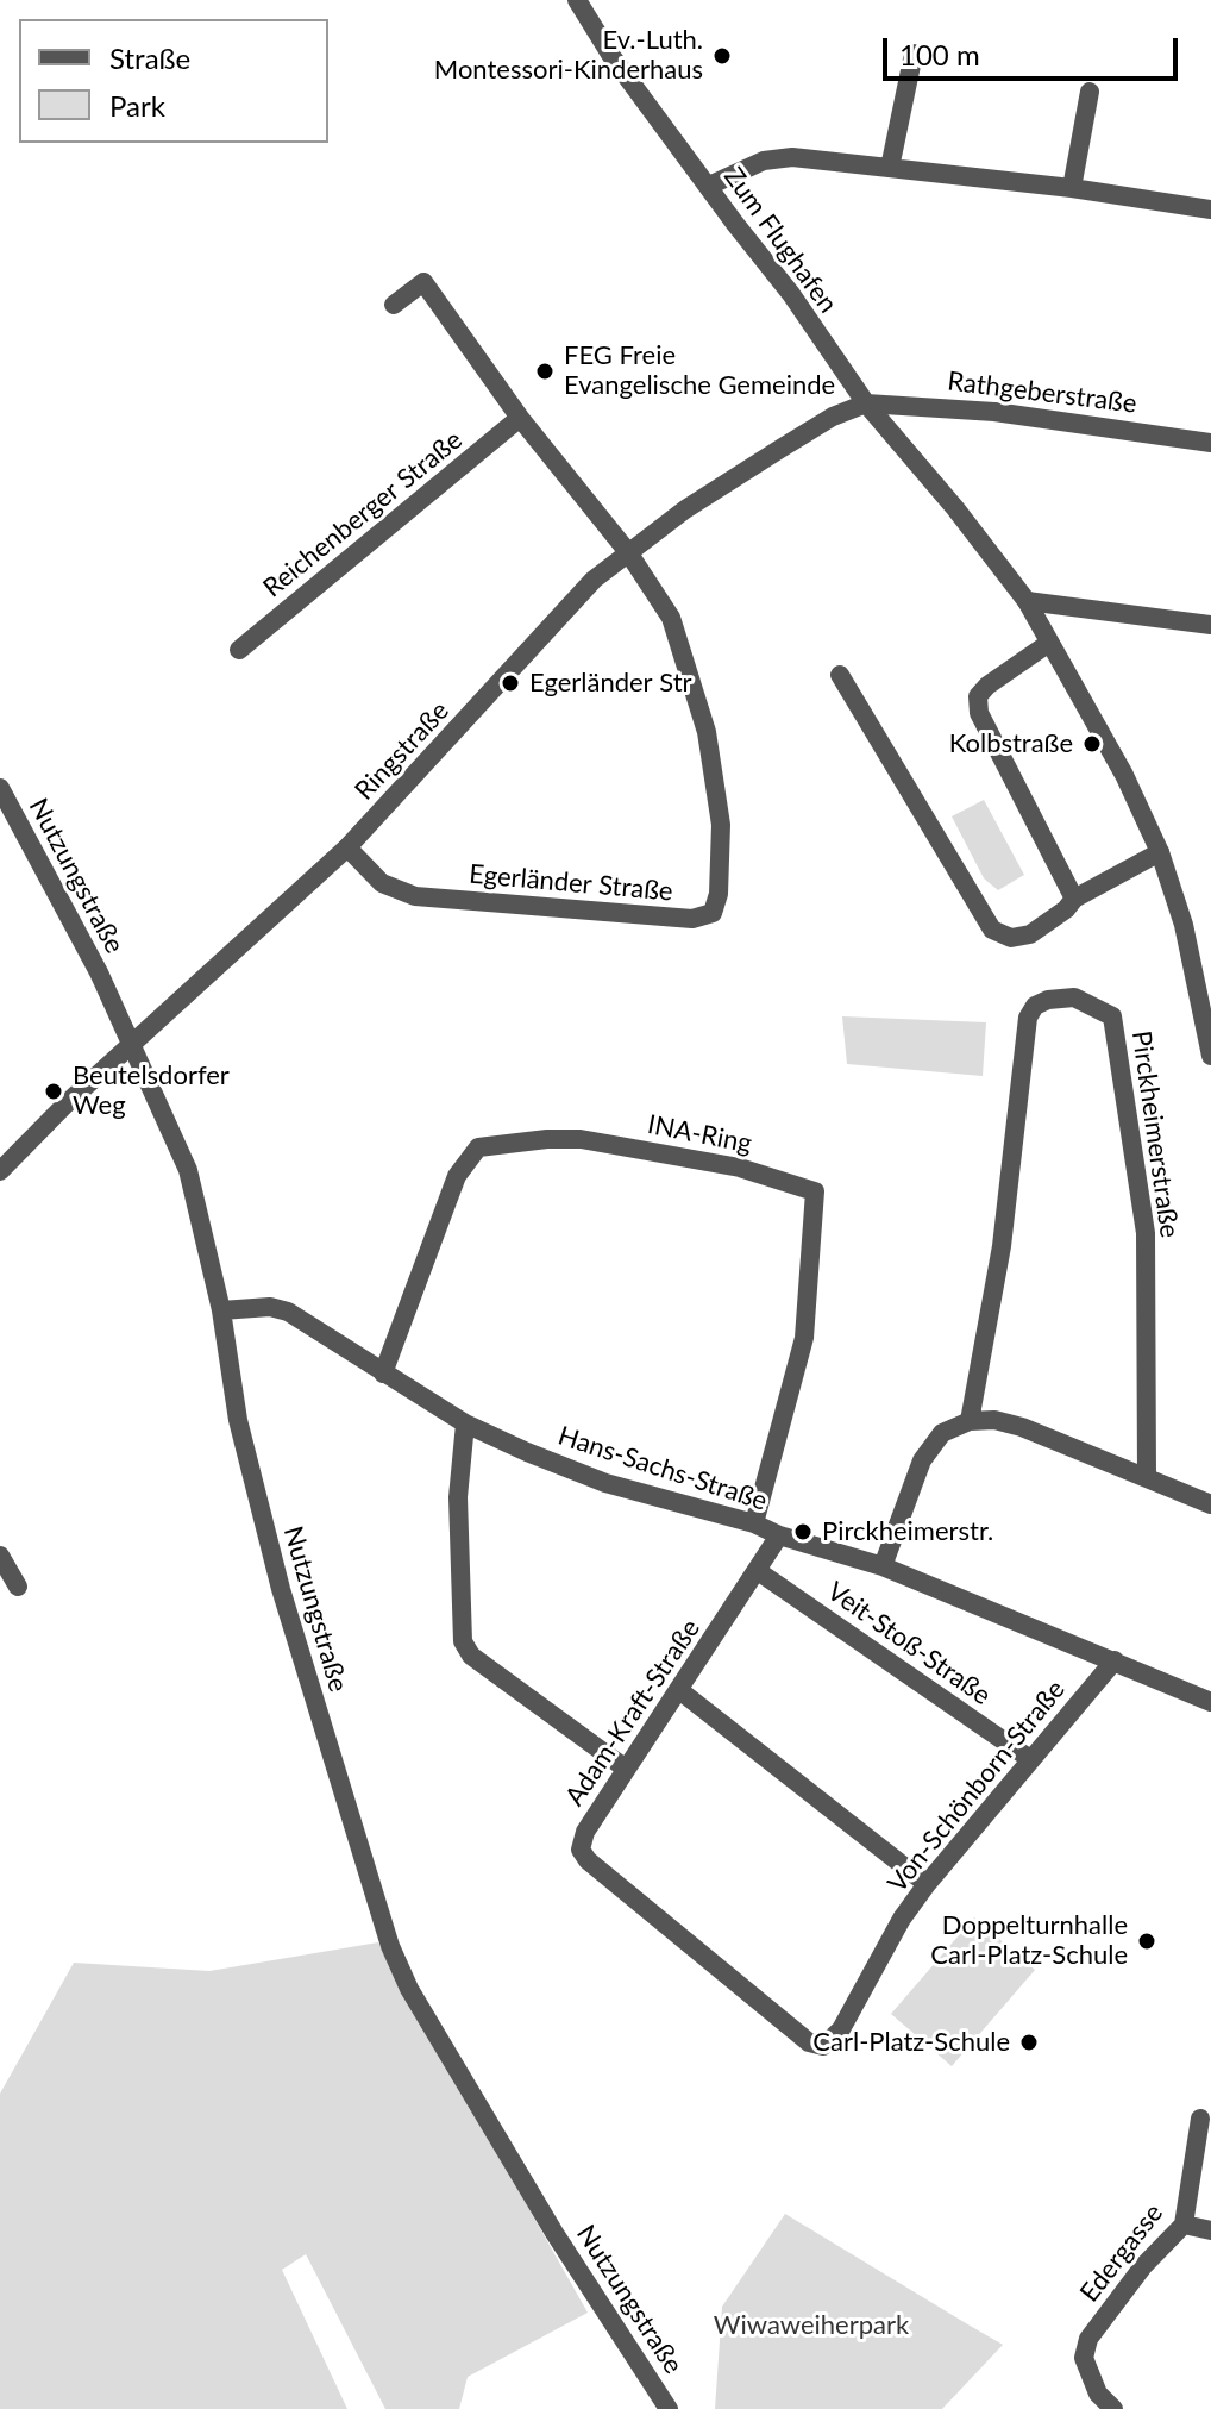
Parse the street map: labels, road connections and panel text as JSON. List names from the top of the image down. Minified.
{"streets":{"street":["Zum Flughafen","Rathgeberstraße","Reichenberger Straße","Ringstraße","Nutzungstraße","Egerländer Straße","INA-Ring","Pirckheimerstraße","Hans-Sachs-Straße","Veit-Stoß-Straße","Adam-Kraft-Straße","Von-Schönborn-Straße","Edergasse"]},"crossings":[["Zum Flughafen","Rathgeberstraße"],["Zum Flughafen","Ringstraße"],["Rathgeberstraße","Ringstraße"],["Ringstraße","Nutzungstraße"],["Ringstraße","Egerländer Straße"],["Nutzungstraße","Hans-Sachs-Straße"],["INA-Ring","Hans-Sachs-Straße"],["Hans-Sachs-Straße","Adam-Kraft-Straße"],["Hans-Sachs-Straße","Von-Schönborn-Straße"],["Veit-Stoß-Straße","Adam-Kraft-Straße"],["Veit-Stoß-Straße","Von-Schönborn-Straße"],["Adam-Kraft-Straße","Von-Schönborn-Straße"]],"parks":["Wiwaweiherpark"],"places":["Ev.-Luth. Montessori-Kinderhaus","FEG Freie Evangelische Gemeinde","Egerländer Str","Kolbstraße","Beutelsdorfer Weg","Pirckheimerstr.","Doppelturnhalle Carl-Platz-Schule","Carl-Platz-Schule"],"legend":["Straße","Park"],"scale_bar":"100 m"}
